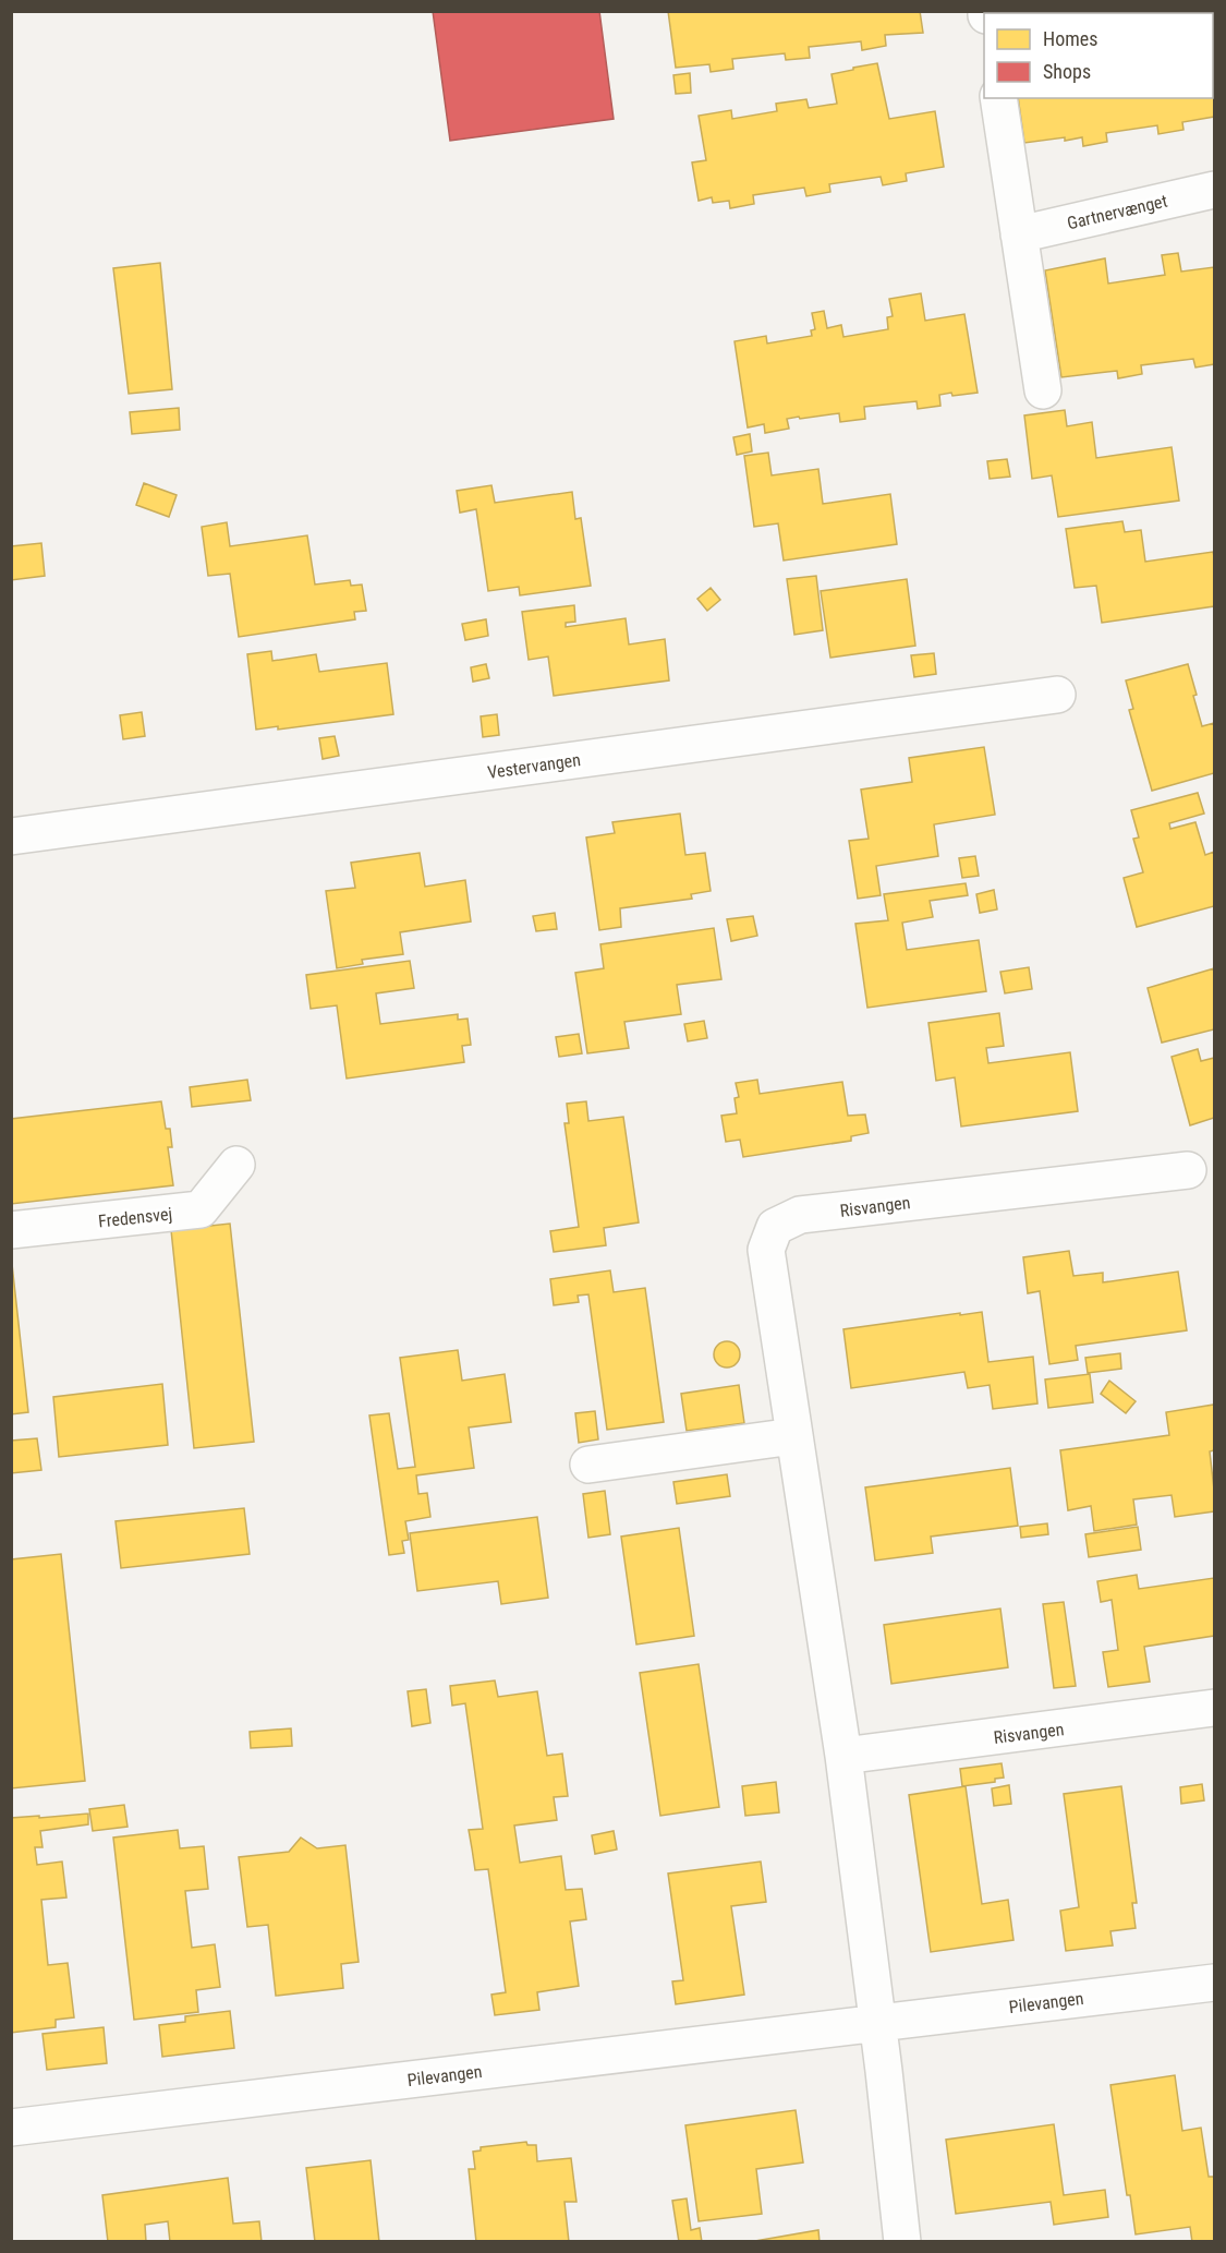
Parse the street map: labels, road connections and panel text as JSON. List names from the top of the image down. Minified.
{"streets":{"street":["Gartnervænget","Vestervangen","Risvangen","Fredensvej","Pilevangen"]},"crossings":[["Risvangen","Pilevangen"]],"legend":["Homes","Shops"]}
